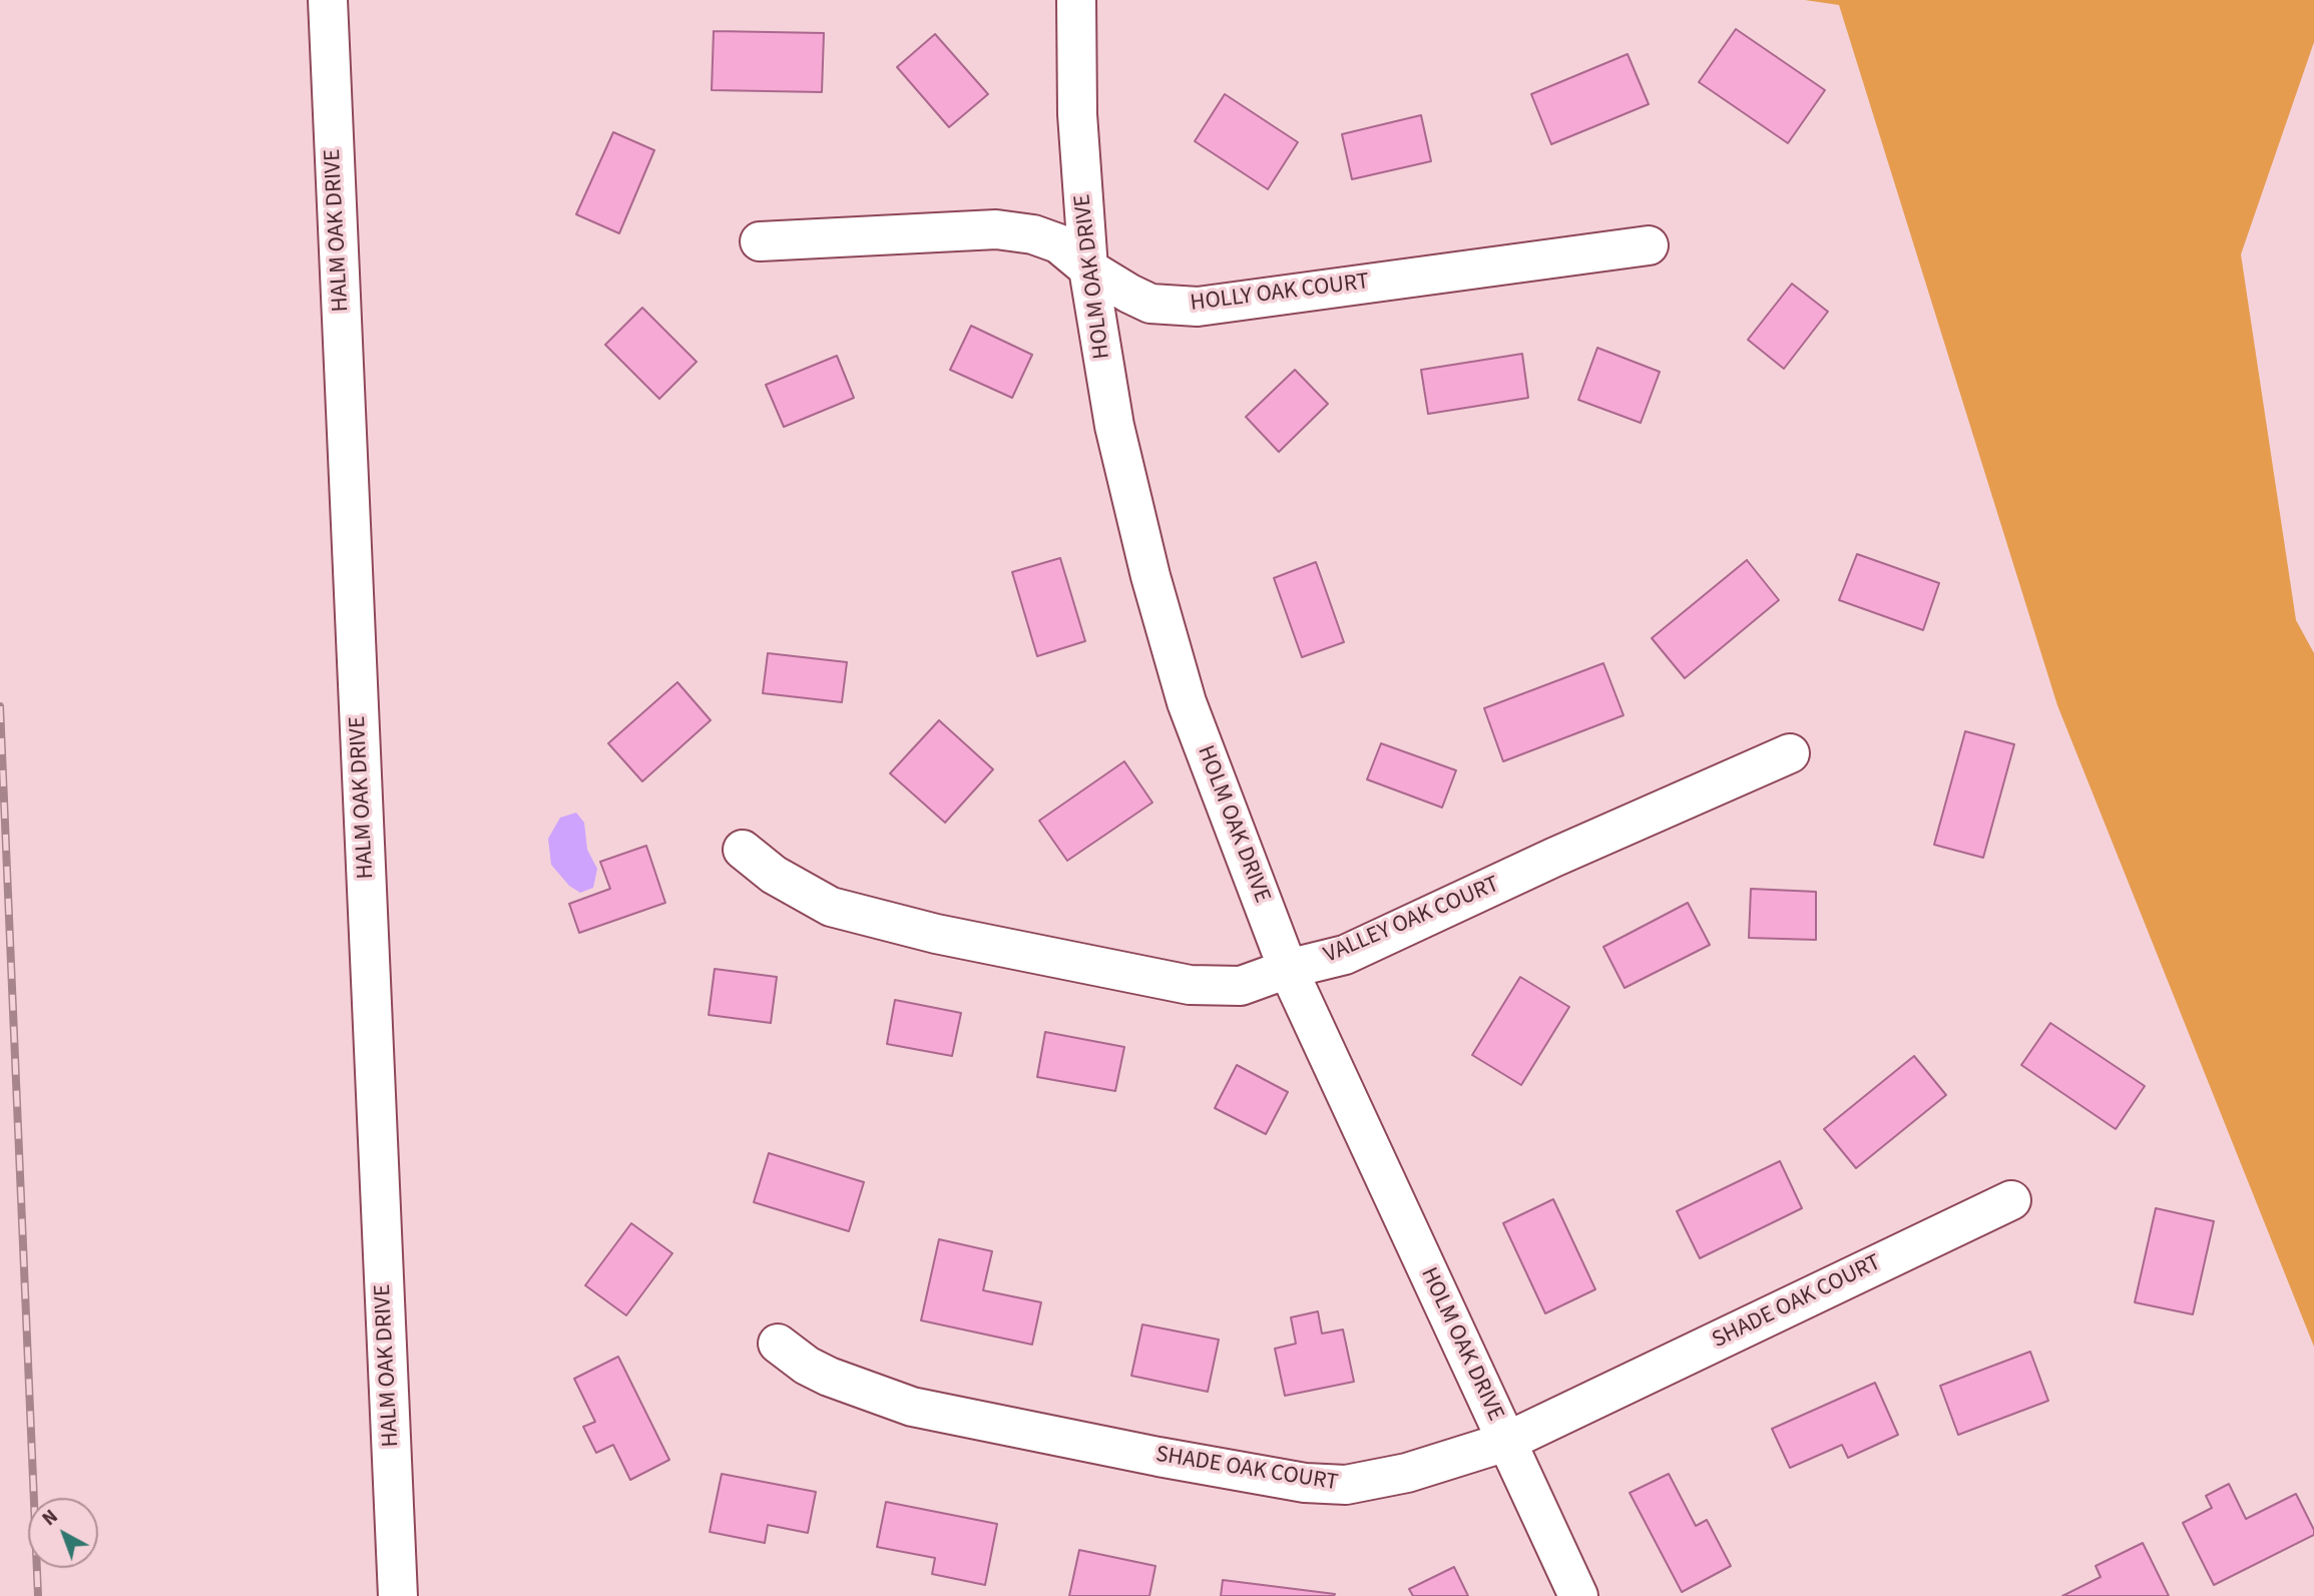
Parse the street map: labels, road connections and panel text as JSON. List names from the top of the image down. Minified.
{"streets":{"street":["HALM OAK DRIVE","HOLM OAK DRIVE","HOLLY OAK COURT","VALLEY OAK COURT","SHADE OAK COURT"]},"crossings":[["HOLM OAK DRIVE","HOLLY OAK COURT"],["HOLM OAK DRIVE","VALLEY OAK COURT"],["HOLM OAK DRIVE","SHADE OAK COURT"]],"north":"top left"}
